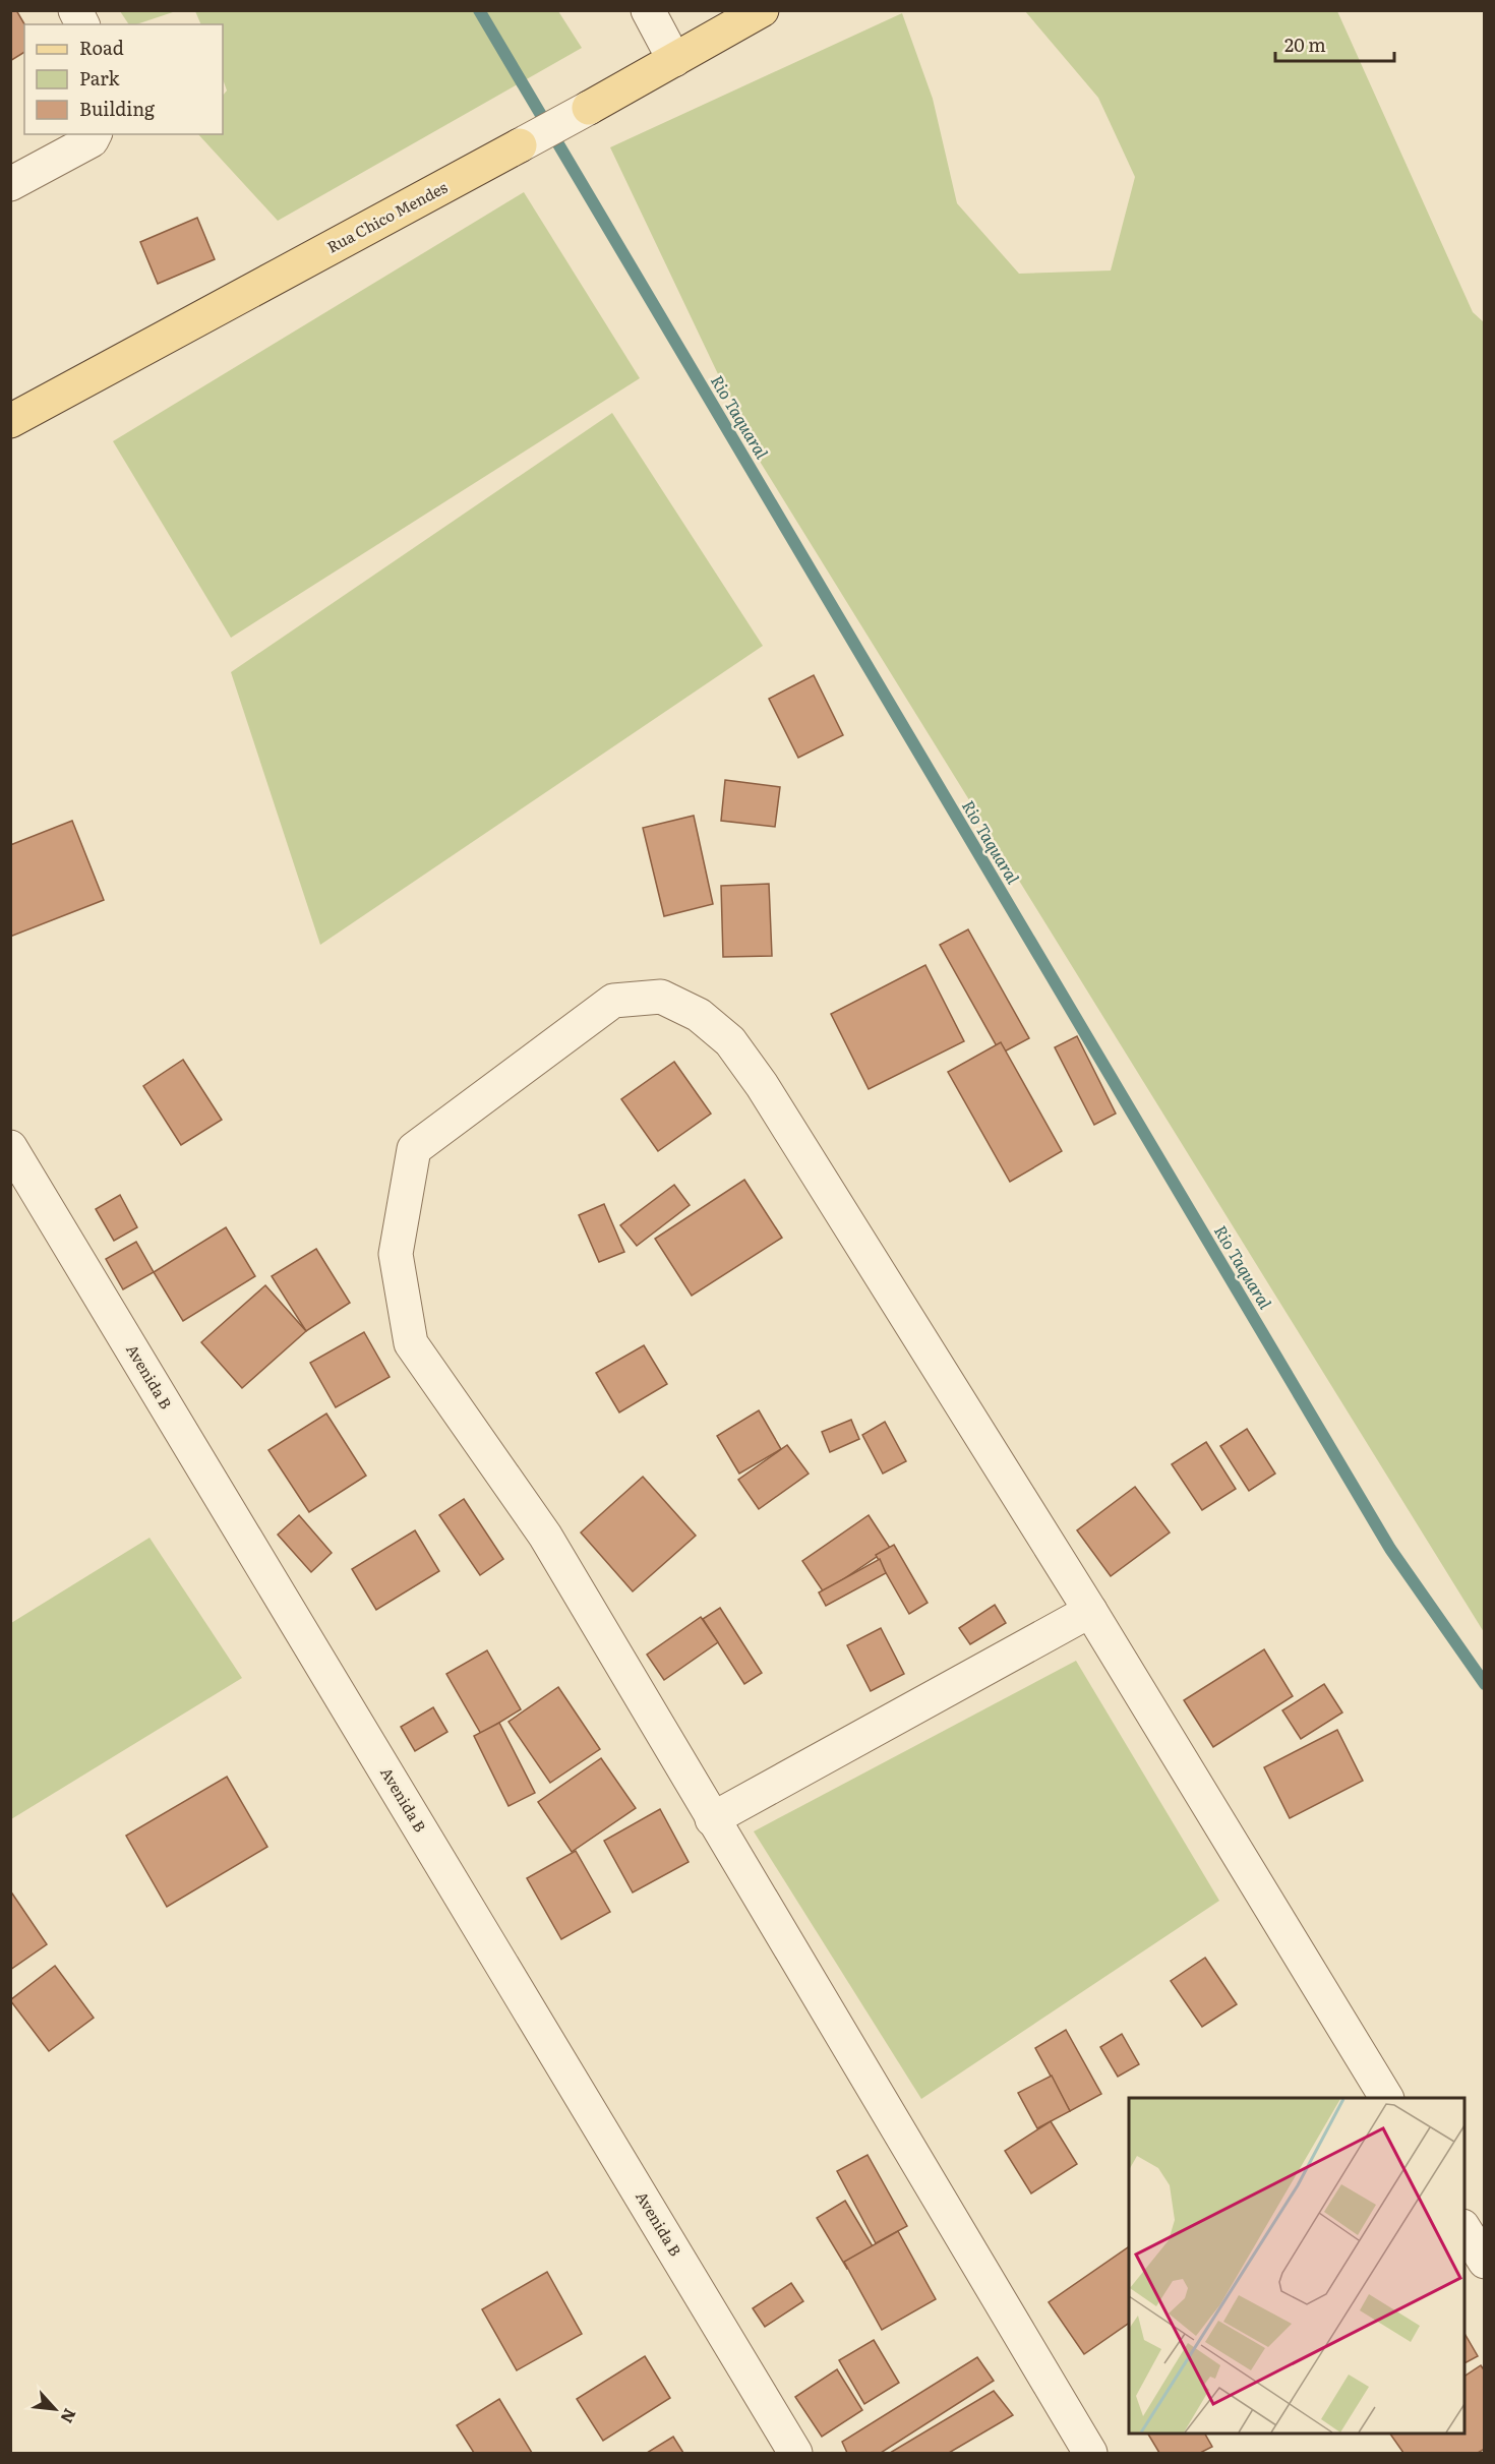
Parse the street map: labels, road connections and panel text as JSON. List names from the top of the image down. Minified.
{"streets":{"main road":["Rua Chico Mendes"],"street":["Avenida B"]},"water":["Rio Taquaral"],"legend":["Road","Park","Building"],"scale_bar":"20 m","north":"bottom right"}
